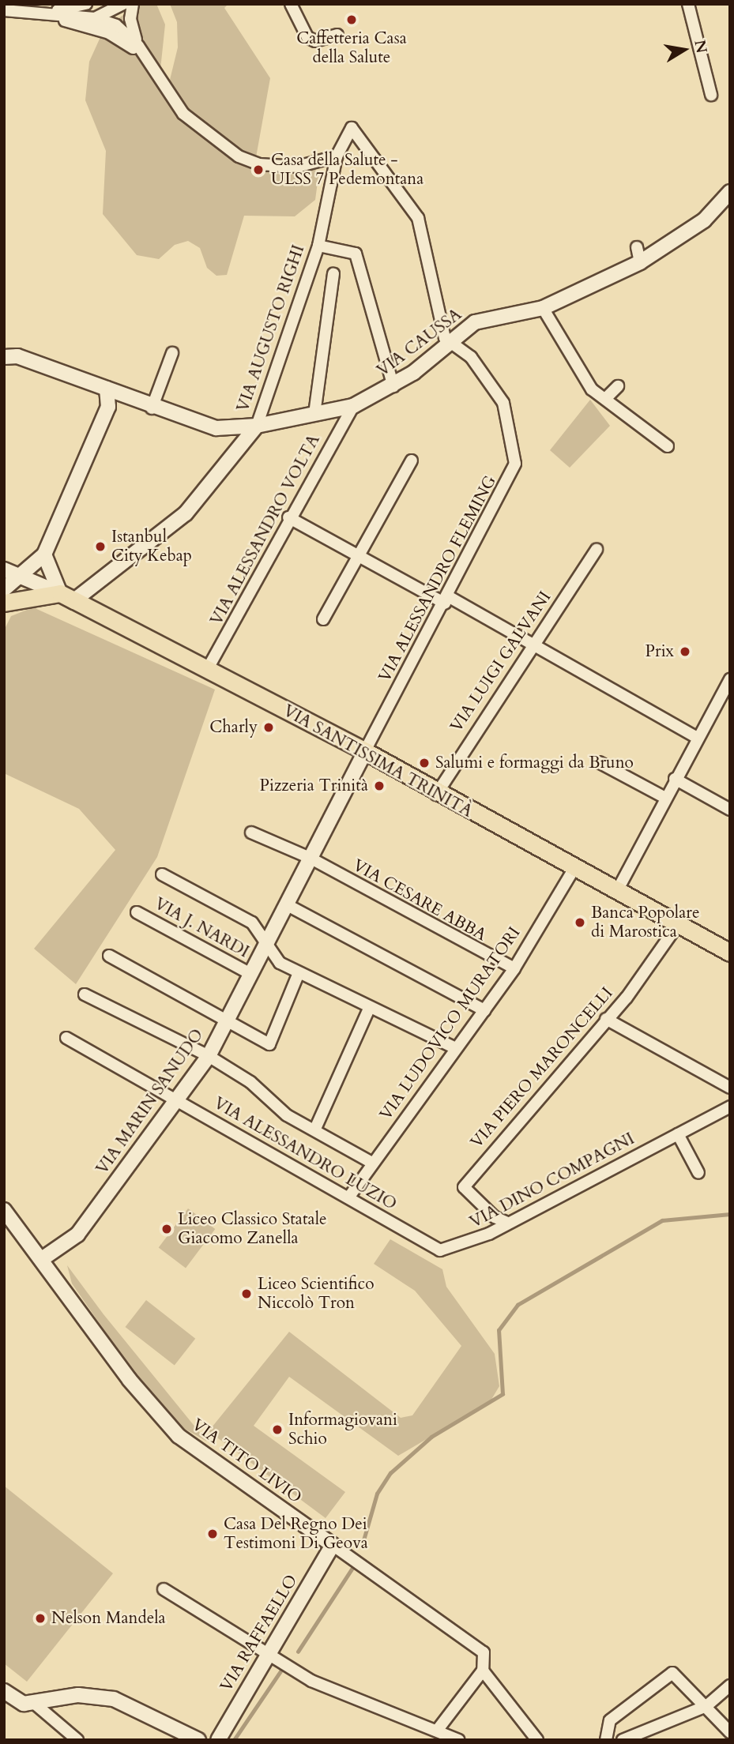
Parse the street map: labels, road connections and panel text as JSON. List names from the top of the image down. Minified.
{"streets":{"main road":["VIA SANTISSIMA TRINITÀ"],"street":["VIA AUGUSTO RIGHI","VIA CAUSSA","VIA ALESSANDRO VOLTA","VIA ALESSANDRO FLEMING","VIA LUIGI GALVANI","VIA CESARE ABBA","VIA J. NARDI","VIA LUDOVICO MURATORI","VIA PIERO MARONCELLI","VIA MARIN SANUDO","VIA ALESSANDRO LUZIO","VIA DINO COMPAGNI","VIA TITO LIVIO","VIA RAFFAELLO"]},"crossings":[["VIA AUGUSTO RIGHI","VIA CAUSSA"],["VIA AUGUSTO RIGHI","VIA ALESSANDRO FLEMING"],["VIA AUGUSTO RIGHI","VIA SANTISSIMA TRINITÀ"],["VIA CAUSSA","VIA ALESSANDRO VOLTA"],["VIA CAUSSA","VIA ALESSANDRO FLEMING"],["VIA ALESSANDRO VOLTA","VIA SANTISSIMA TRINITÀ"],["VIA ALESSANDRO FLEMING","VIA SANTISSIMA TRINITÀ"],["VIA ALESSANDRO FLEMING","VIA MARIN SANUDO"],["VIA LUIGI GALVANI","VIA SANTISSIMA TRINITÀ"],["VIA SANTISSIMA TRINITÀ","VIA LUDOVICO MURATORI"],["VIA SANTISSIMA TRINITÀ","VIA PIERO MARONCELLI"],["VIA SANTISSIMA TRINITÀ","VIA MARIN SANUDO"],["VIA CESARE ABBA","VIA LUDOVICO MURATORI"],["VIA CESARE ABBA","VIA MARIN SANUDO"],["VIA J. NARDI","VIA MARIN SANUDO"],["VIA LUDOVICO MURATORI","VIA ALESSANDRO LUZIO"],["VIA PIERO MARONCELLI","VIA DINO COMPAGNI"],["VIA MARIN SANUDO","VIA ALESSANDRO LUZIO"],["VIA MARIN SANUDO","VIA TITO LIVIO"],["VIA ALESSANDRO LUZIO","VIA DINO COMPAGNI"],["VIA TITO LIVIO","VIA RAFFAELLO"]],"places":["Caffetteria Casa della Salute","Casa della Salute - ULSS 7 Pedemontana","Istanbul City Kebap","Prix","Charly","Salumi e formaggi da Bruno","Pizzeria Trinità","Banca Popolare di Marostica","Liceo Classico Statale Giacomo Zanella","Liceo Scientifico Niccolò Tron","Informagiovani Schio","Casa Del Regno Dei Testimoni Di Geova","Nelson Mandela"],"north":"right"}
